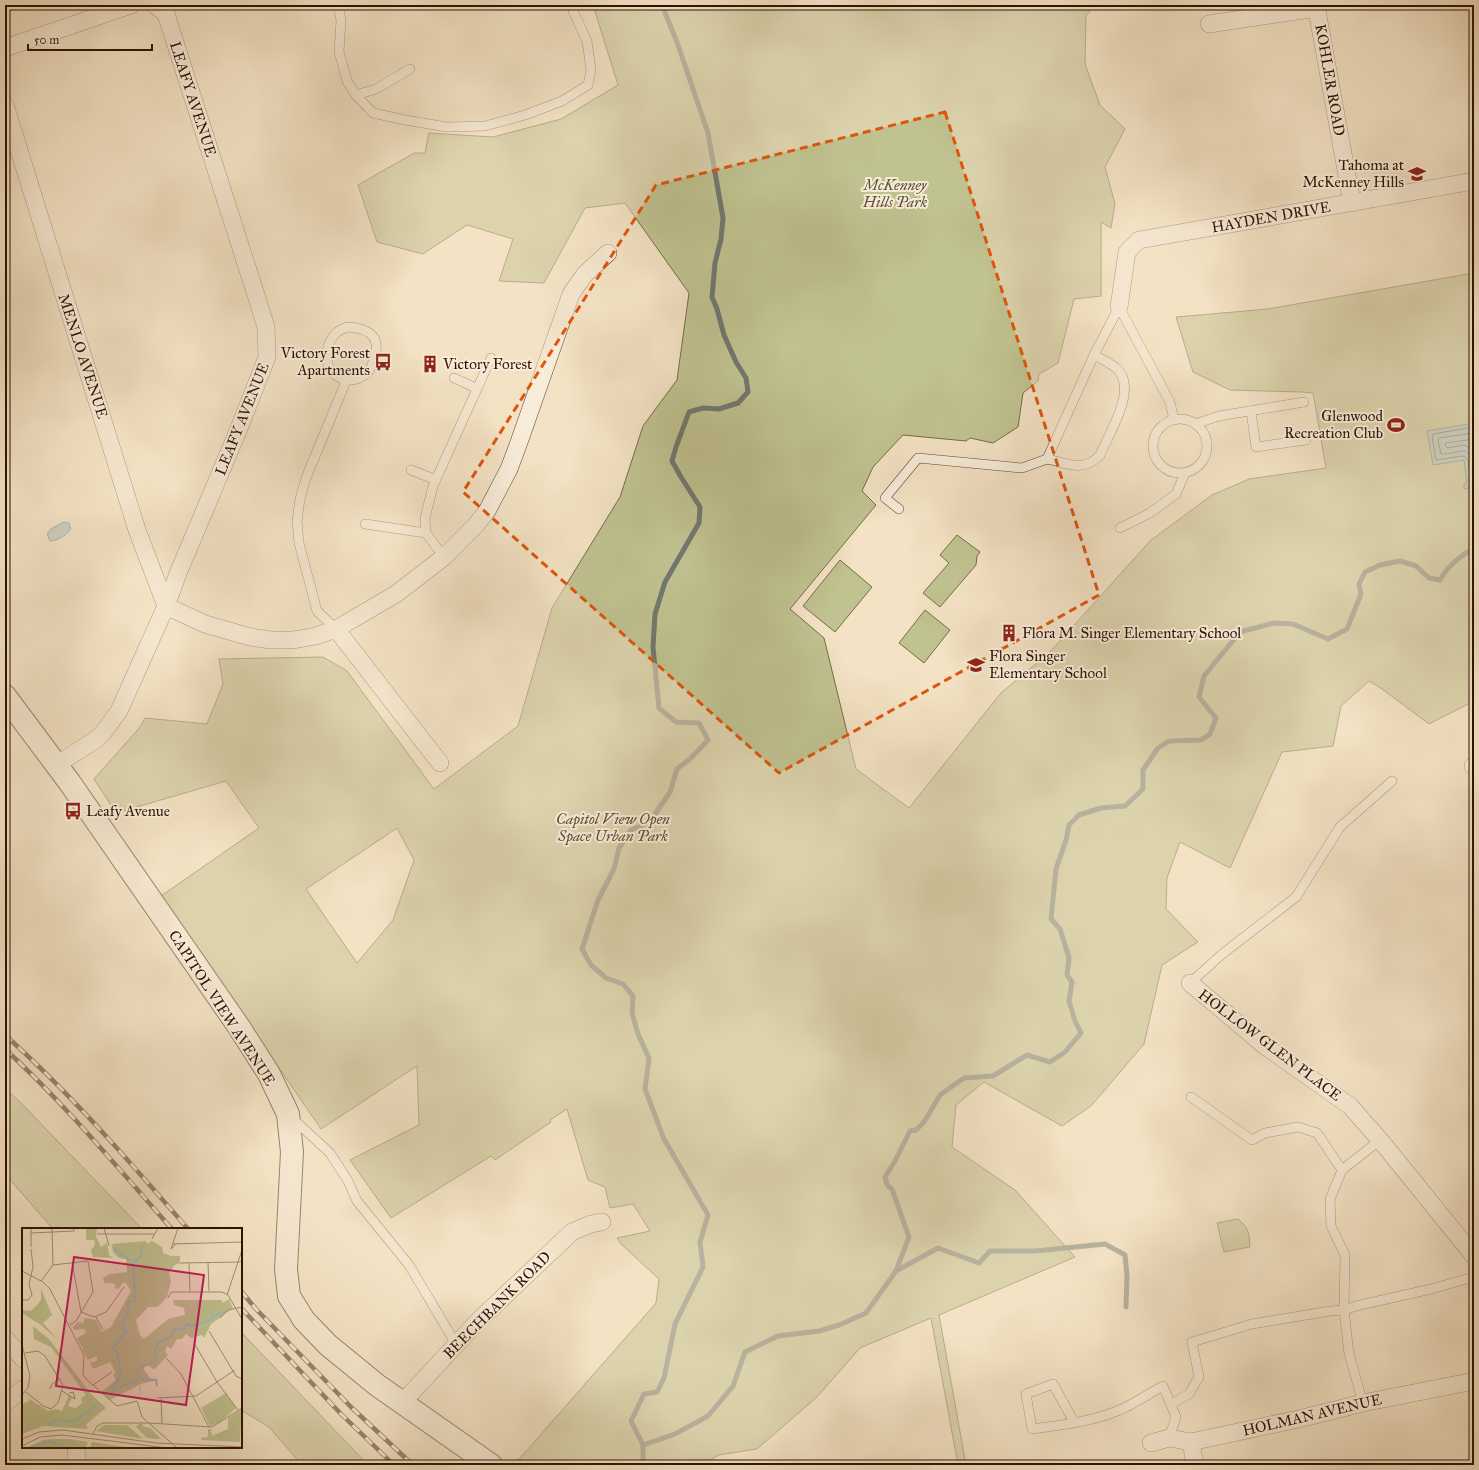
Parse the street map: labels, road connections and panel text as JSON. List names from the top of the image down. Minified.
{"streets":{"main road":["CAPITOL VIEW AVENUE"],"street":["KOHLER ROAD","LEAFY AVENUE","HAYDEN DRIVE","MENLO AVENUE","HOLLOW GLEN PLACE","BEECHBANK ROAD","HOLMAN AVENUE"]},"crossings":[["KOHLER ROAD","HAYDEN DRIVE"],["LEAFY AVENUE","MENLO AVENUE"],["LEAFY AVENUE","CAPITOL VIEW AVENUE"],["CAPITOL VIEW AVENUE","BEECHBANK ROAD"]],"parks":["McKenney Hills Park","Capitol View Open Space Urban Park"],"places":{"school or university":["Tahoma at McKenney Hills","Flora Singer Elementary School"],"bus stop":["Victory Forest Apartments","Leafy Avenue"],"building":["Victory Forest","Flora M. Singer Elementary School"],"sports":["Glenwood Recreation Club"]},"scale_bar":"50 m"}
